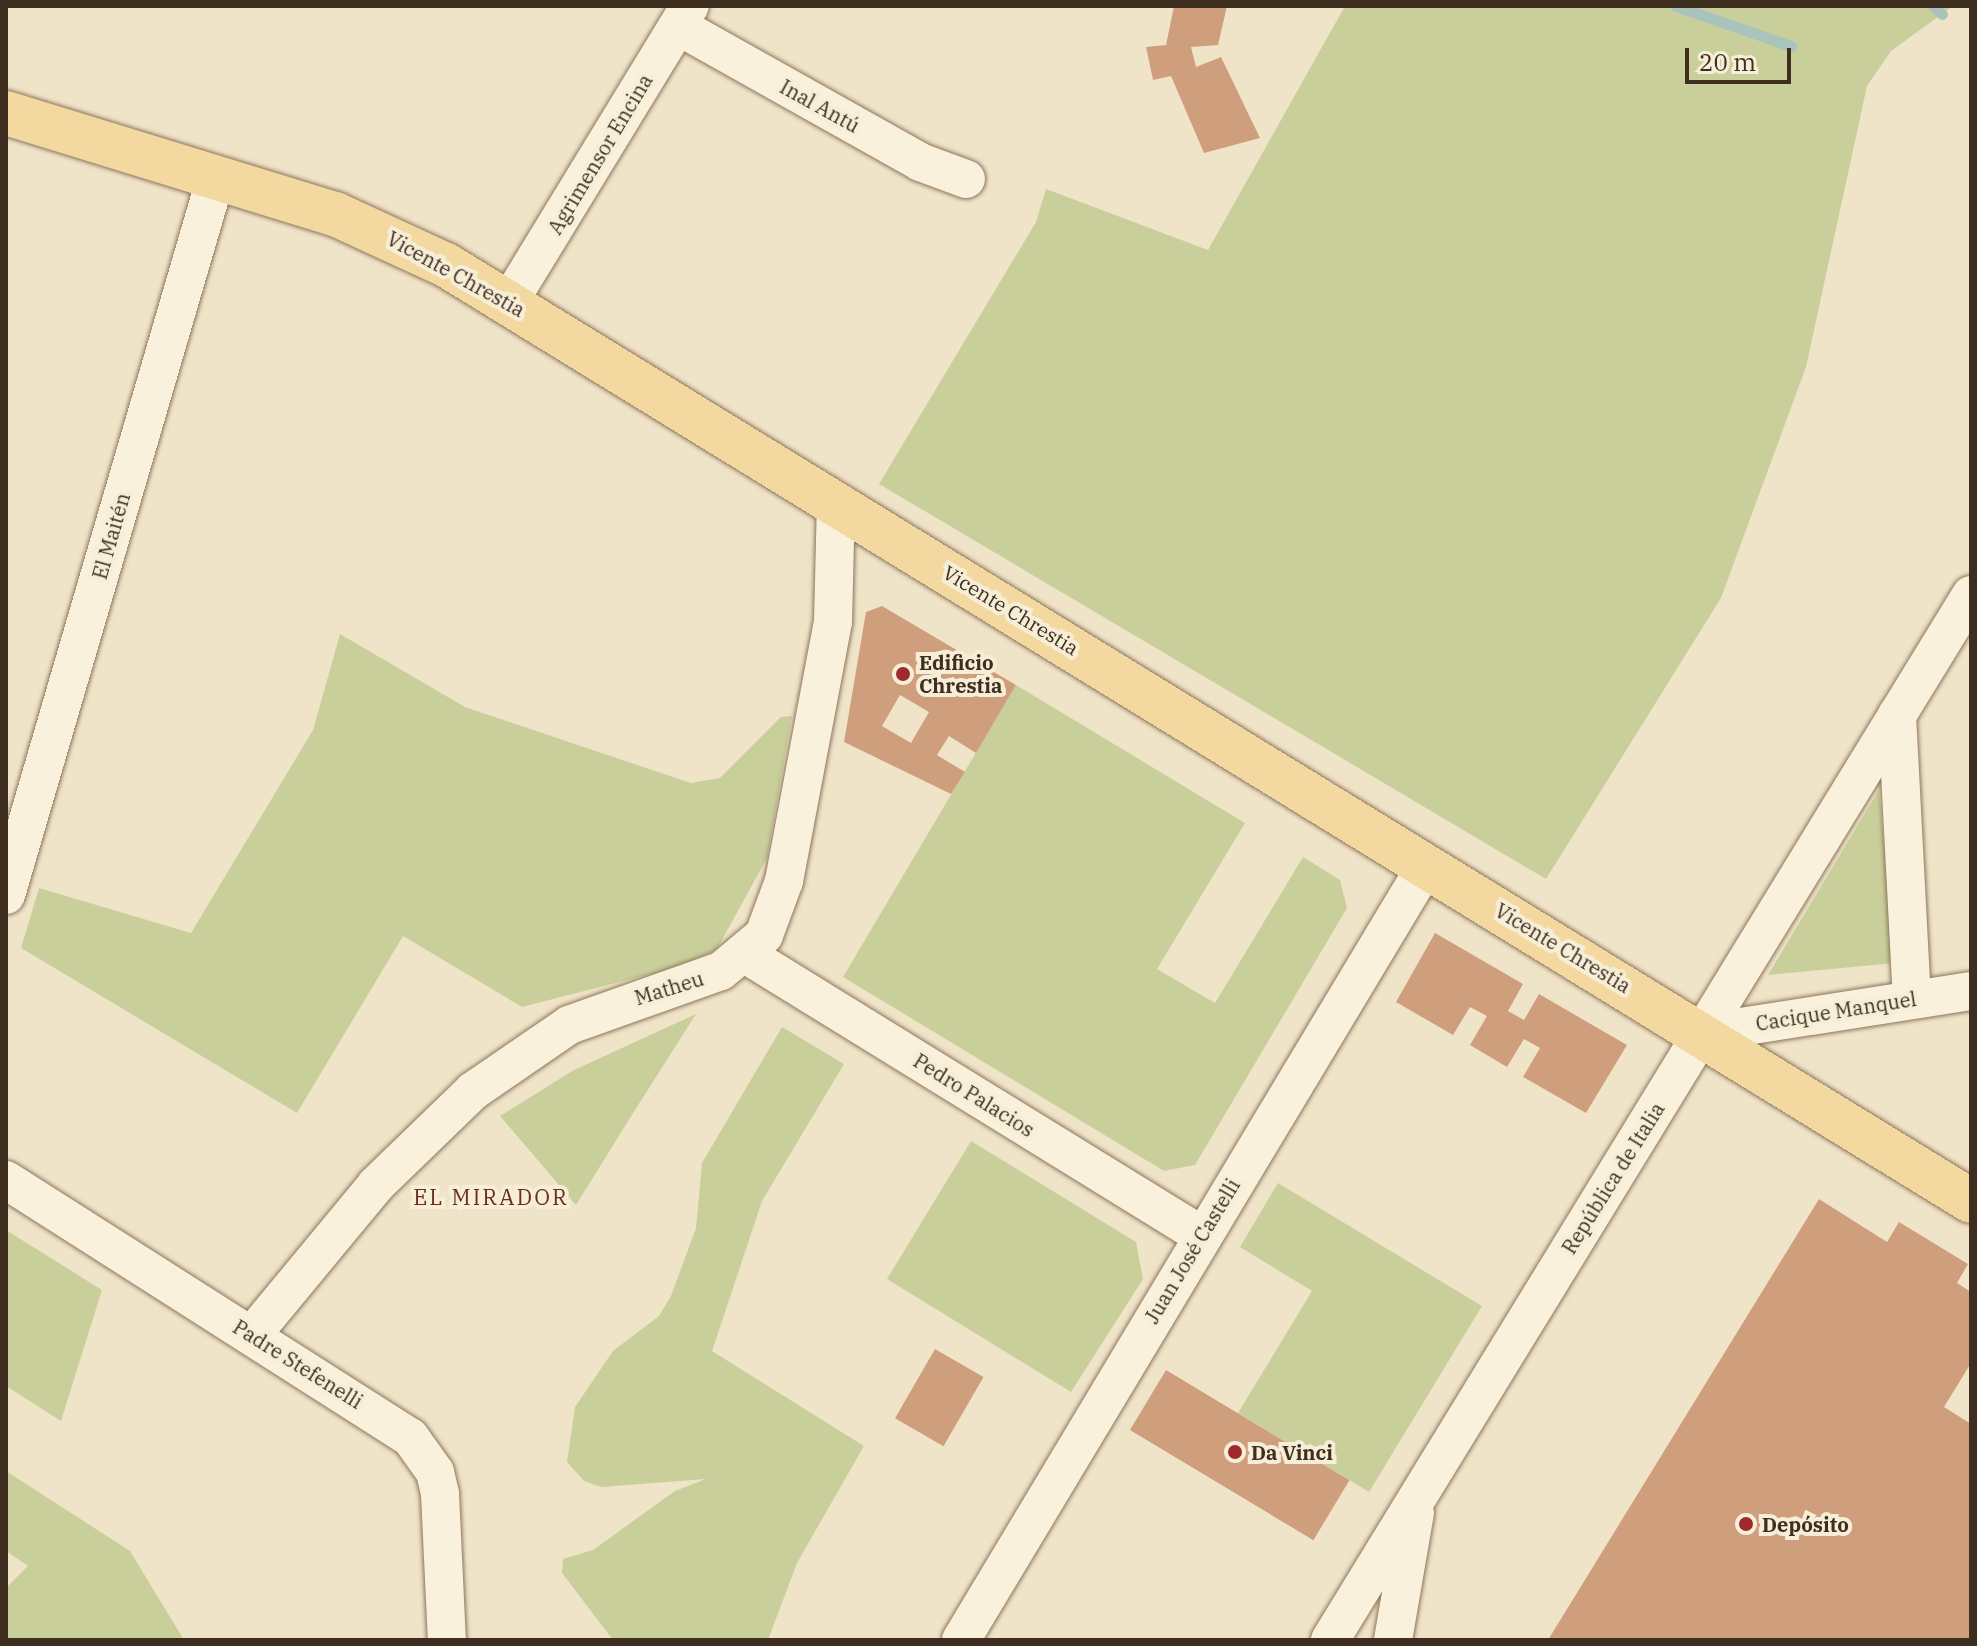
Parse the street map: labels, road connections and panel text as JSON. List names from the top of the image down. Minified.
{"streets":{"main road":["Vicente Chrestia"],"street":["Inal Antú","Agrimensor Encina","El Maitén","Matheu","Cacique Manquel","Pedro Palacios","República de Italia","Juan José Castelli","Padre Stefenelli"]},"crossings":[["Inal Antú","Agrimensor Encina"],["Agrimensor Encina","Vicente Chrestia"],["Vicente Chrestia","El Maitén"],["Vicente Chrestia","Cacique Manquel"],["Vicente Chrestia","República de Italia"],["Vicente Chrestia","Juan José Castelli"],["Matheu","Pedro Palacios"],["Matheu","Padre Stefenelli"],["Cacique Manquel","República de Italia"],["Pedro Palacios","Juan José Castelli"]],"districts":["EL MIRADOR"],"places":["Edificio Chrestia","Da Vinci","Depósito"],"scale_bar":"20 m"}
